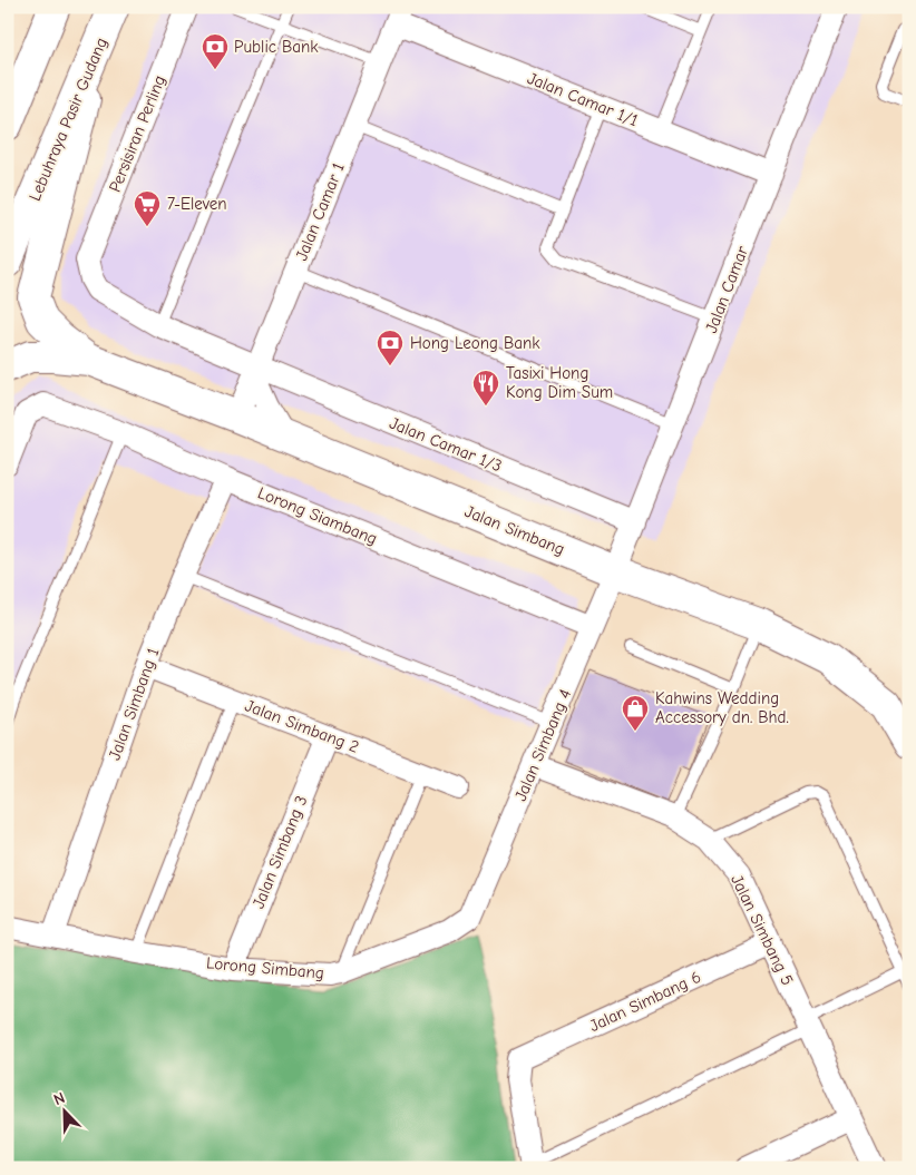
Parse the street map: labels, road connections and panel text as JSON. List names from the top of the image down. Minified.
{"streets":{"main road":["Lebuhraya Pasir Gudang","Jalan Simbang"],"street":["Jalan Camar 1/1","Persisiran Perling","Jalan Camar 1","Jalan Camar","Jalan Camar 1/3","Lorong Siambang","Jalan Simbang 1","Jalan Simbang 2","Jalan Simbang 4","Jalan Simbang 3","Jalan Simbang 5","Lorong Simbang","Jalan Simbang 6"]},"crossings":[["Jalan Camar 1/1","Jalan Camar 1"],["Jalan Camar 1/1","Jalan Camar"],["Persisiran Perling","Jalan Camar 1/3"],["Jalan Camar 1","Jalan Camar 1/3"],["Jalan Camar 1","Jalan Simbang"],["Jalan Camar","Jalan Camar 1/3"],["Jalan Camar","Jalan Simbang"],["Jalan Camar","Jalan Simbang 4"],["Lorong Siambang","Jalan Simbang 1"],["Lorong Siambang","Jalan Simbang 4"],["Jalan Simbang","Jalan Simbang 4"],["Jalan Simbang 1","Jalan Simbang 2"],["Jalan Simbang 1","Lorong Simbang"],["Jalan Simbang 2","Jalan Simbang 3"],["Jalan Simbang 4","Jalan Simbang 5"],["Jalan Simbang 4","Lorong Simbang"],["Jalan Simbang 3","Lorong Simbang"],["Jalan Simbang 5","Jalan Simbang 6"]],"places":{"bank":["Public Bank","Hong Leong Bank"],"supermarket":["7-Eleven"],"restaurant":["Tasixi Hong Kong Dim Sum"],"shop":["Kahwins Wedding Accessory dn. Bhd."]},"north":"top left"}
